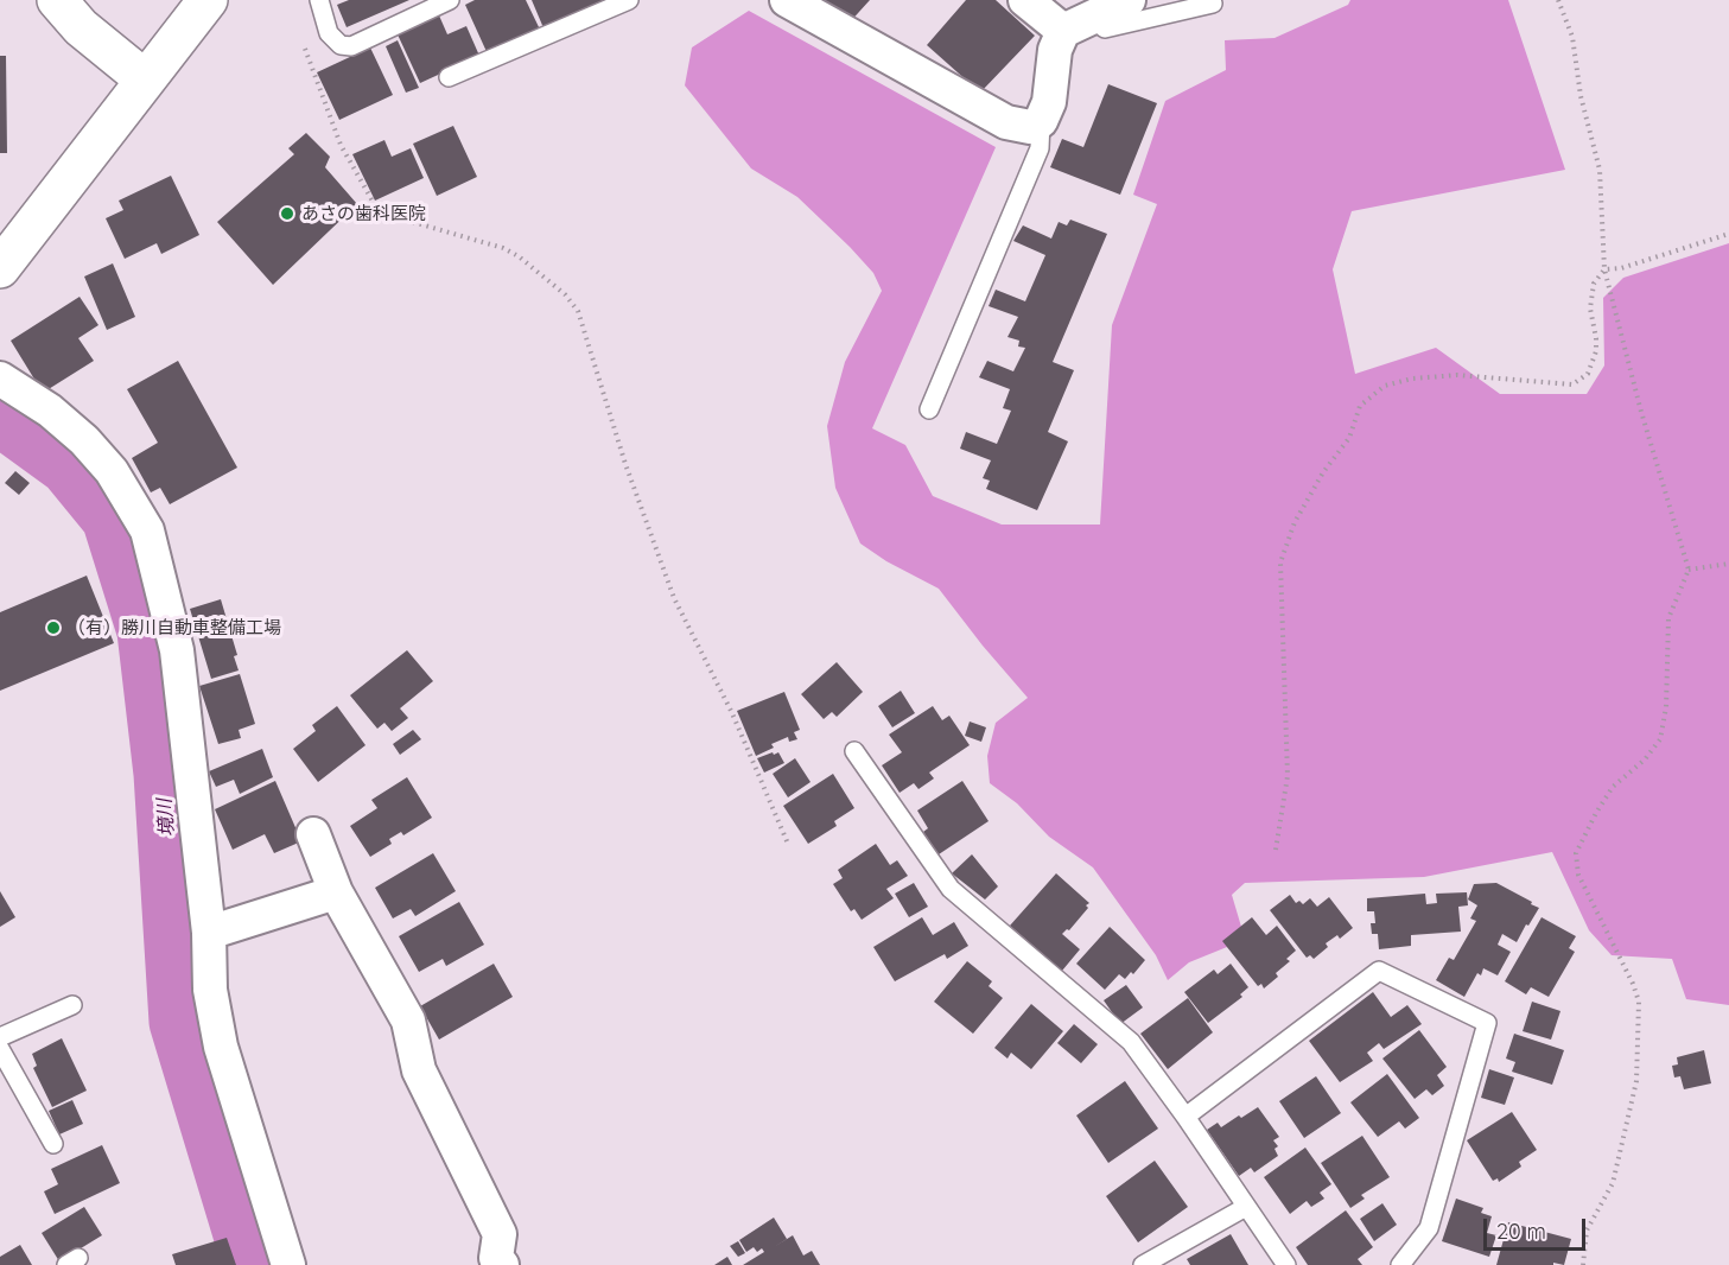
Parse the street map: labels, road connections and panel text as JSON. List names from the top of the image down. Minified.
{"water":["境川"],"places":["あさの歯科医院","（有）勝川自動車整備工場"],"scale_bar":"20 m"}
